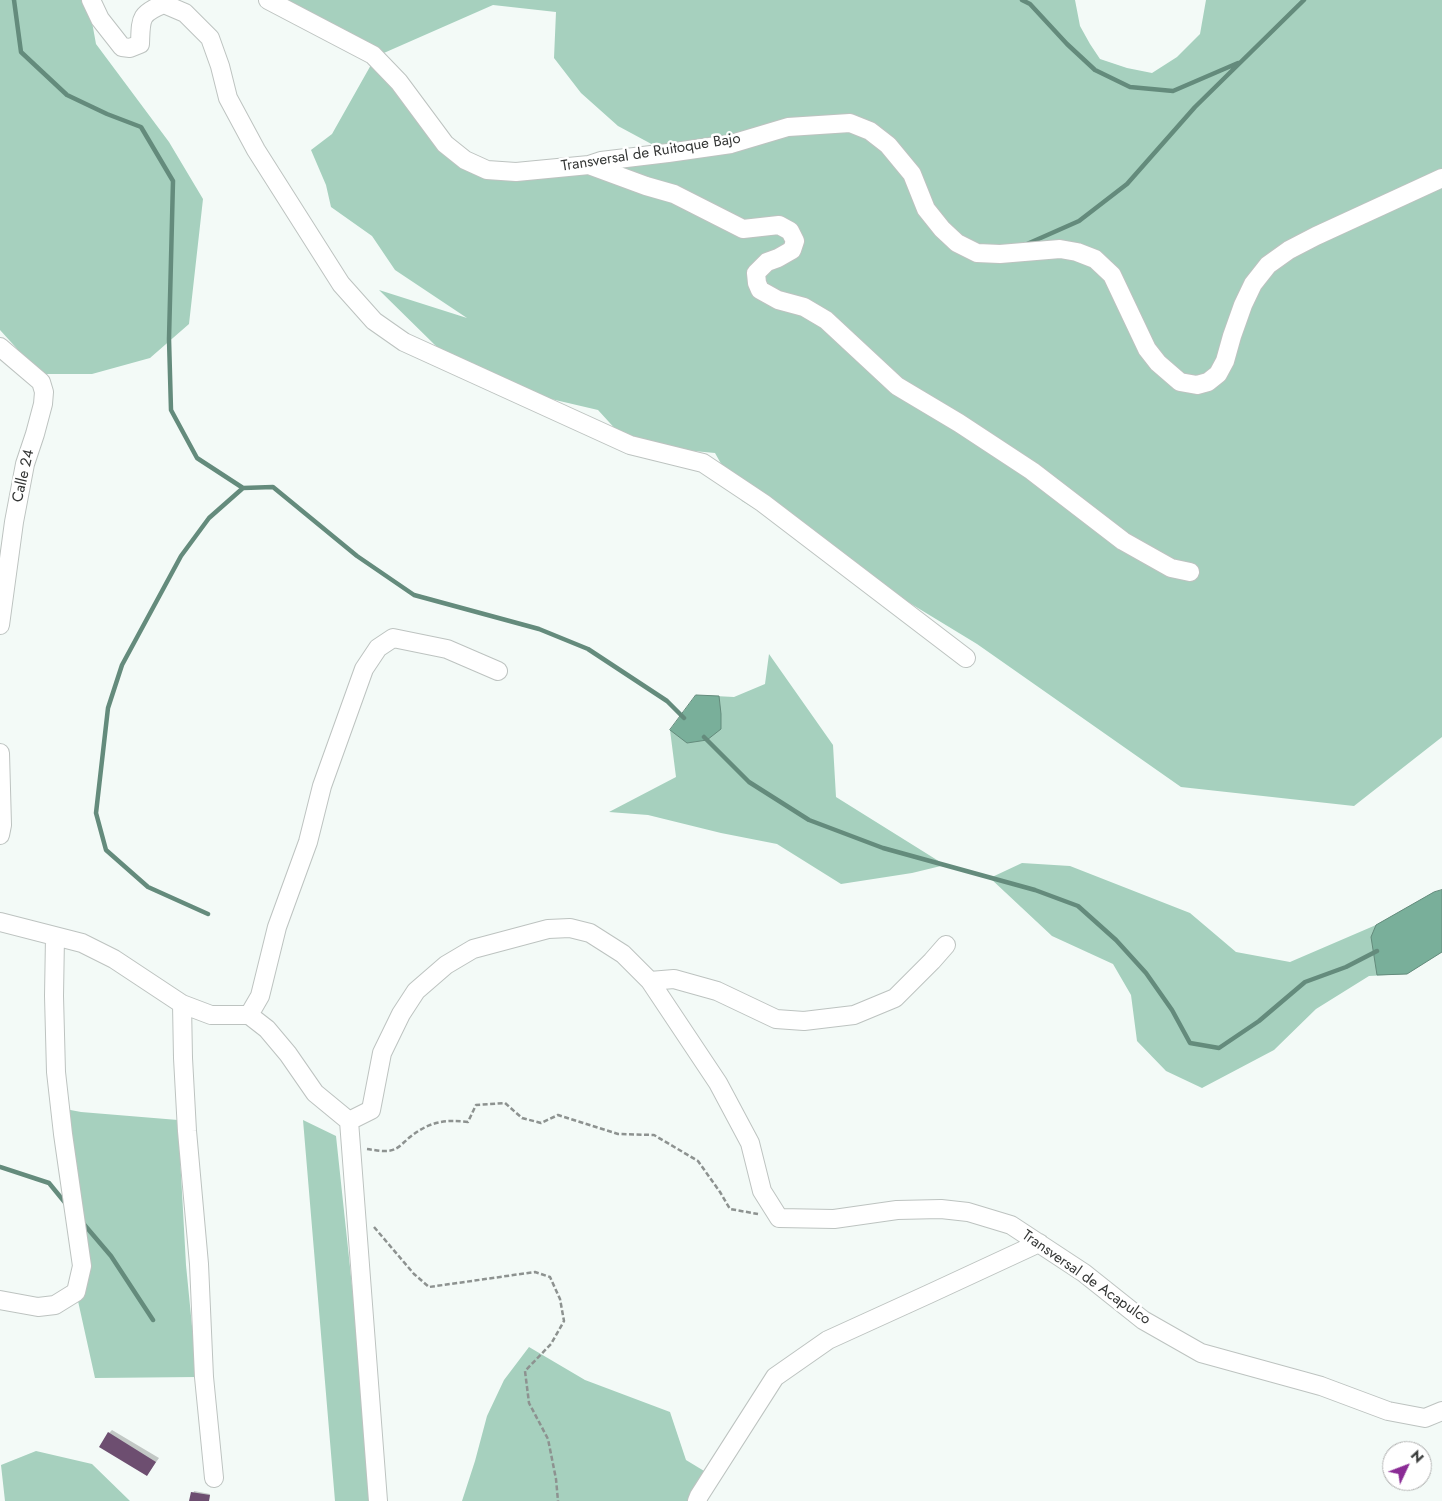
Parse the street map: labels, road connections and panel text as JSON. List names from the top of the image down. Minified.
{"streets":{"street":["Transversal de Ruitoque Bajo","Calle 24","Transversal de Acapulco"]},"north":"top right"}
